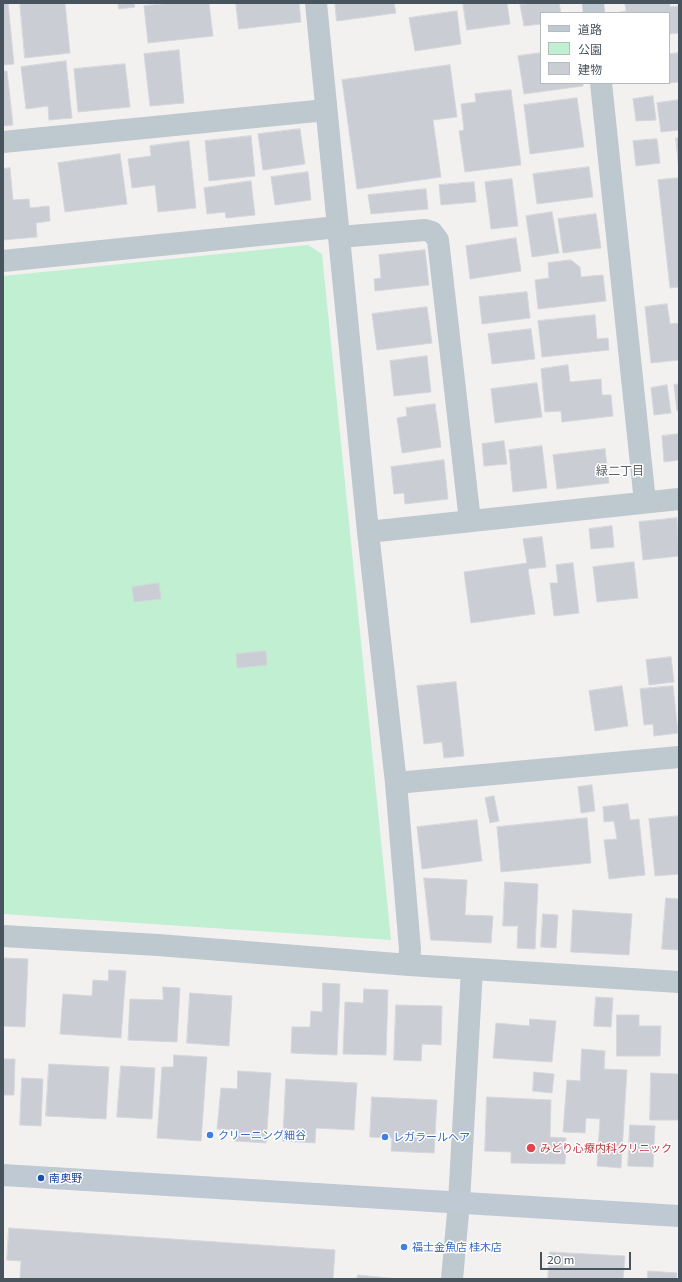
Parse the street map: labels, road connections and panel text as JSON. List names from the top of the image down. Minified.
{"districts":["緑二丁目"],"places":["クリーニング細谷","レガラールヘア","みどり心療内科クリニック","南奥野","福士金魚店 桂木店"],"legend":["道路","公園","建物"],"scale_bar":"20 m"}
